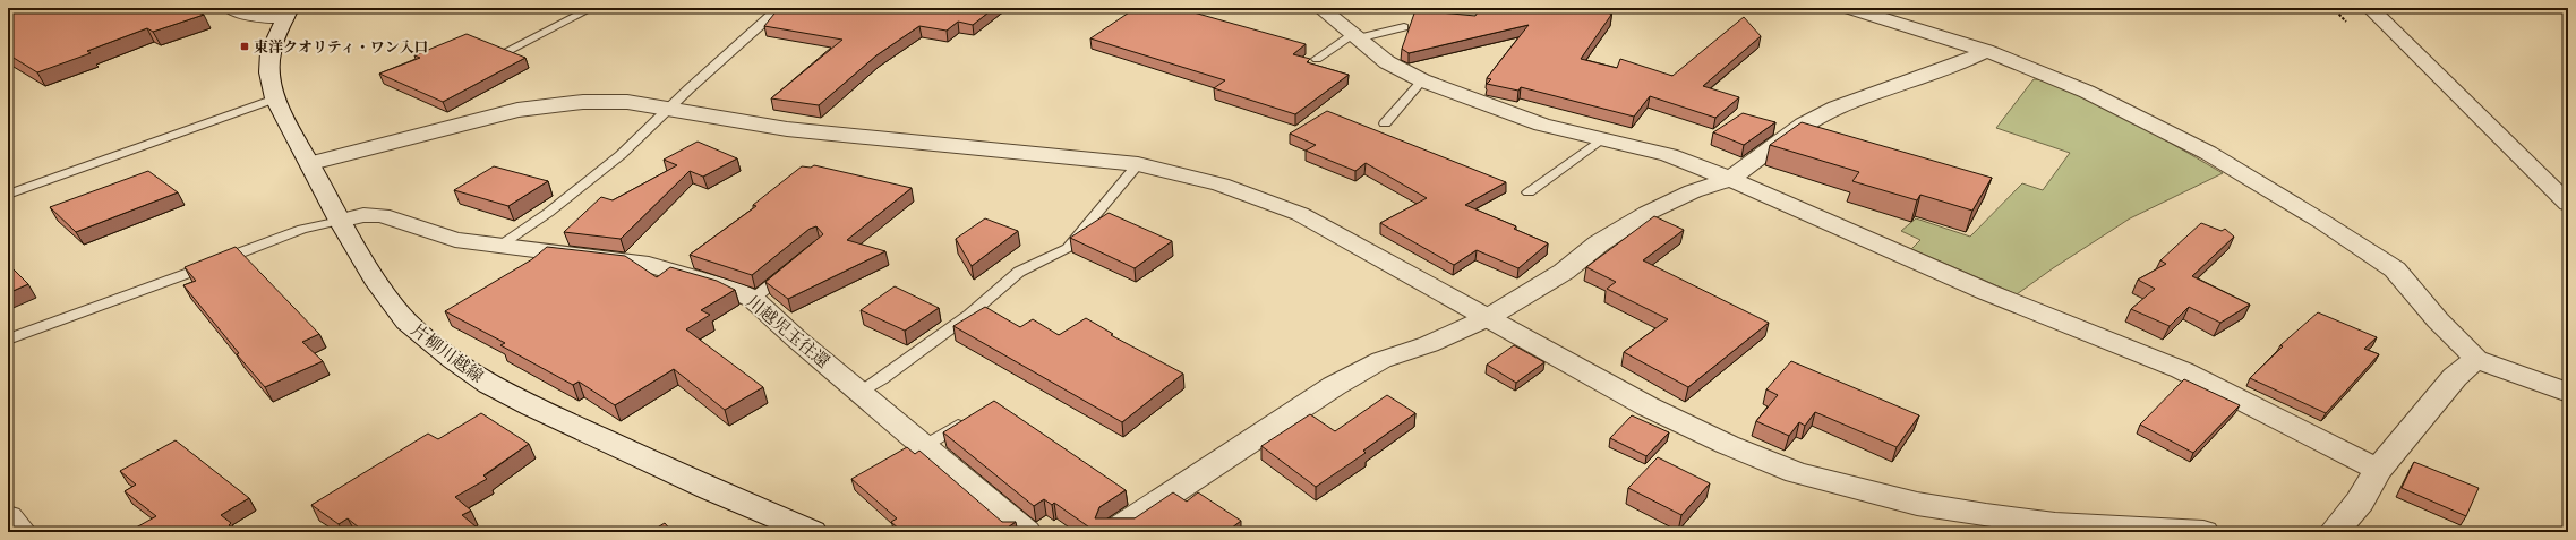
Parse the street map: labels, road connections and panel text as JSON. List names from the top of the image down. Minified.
{"streets":{"street":["川越児玉往還","片柳川越線"]},"crossings":[["川越児玉往還","片柳川越線"]],"places":{"transit":["東洋クオリティ・ワン入口"]}}
